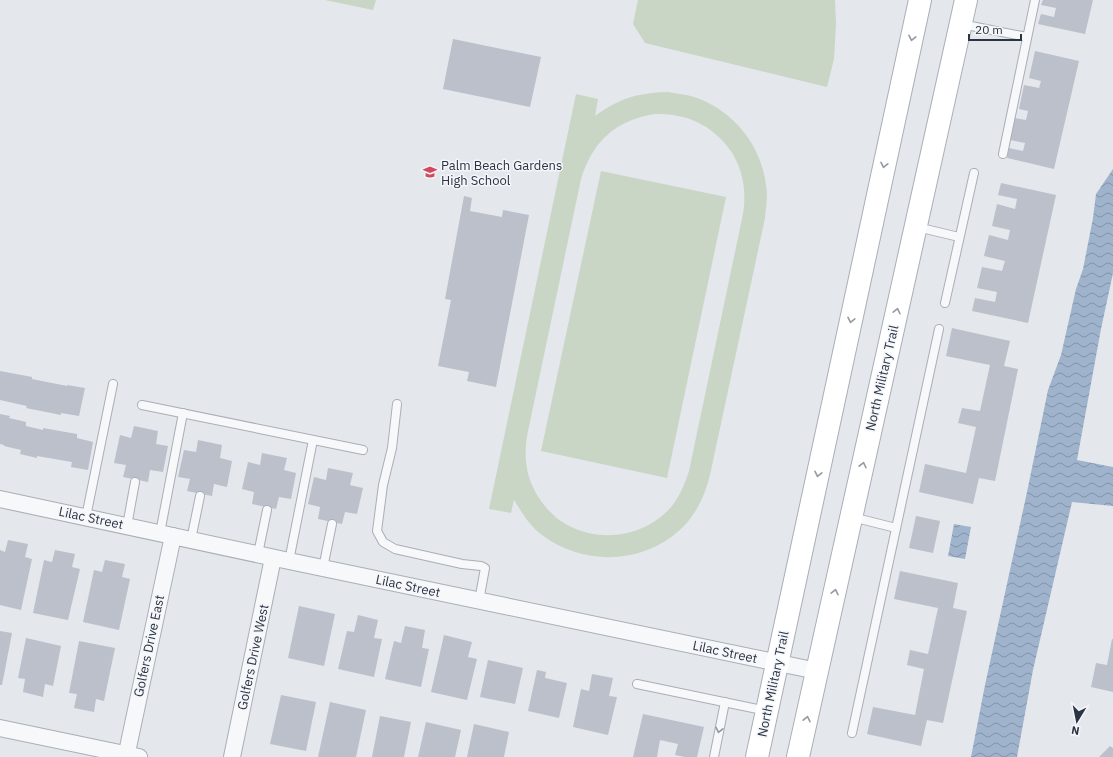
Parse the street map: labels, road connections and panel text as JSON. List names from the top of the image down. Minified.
{"streets":{"main road":["North Military Trail"],"street":["Lilac Street","Golfers Drive East","Golfers Drive West"]},"crossings":[["North Military Trail","Lilac Street"],["Lilac Street","Golfers Drive East"],["Lilac Street","Golfers Drive West"]],"places":{"school or university":["Palm Beach Gardens High School"]},"scale_bar":"20 m","north":"bottom"}
